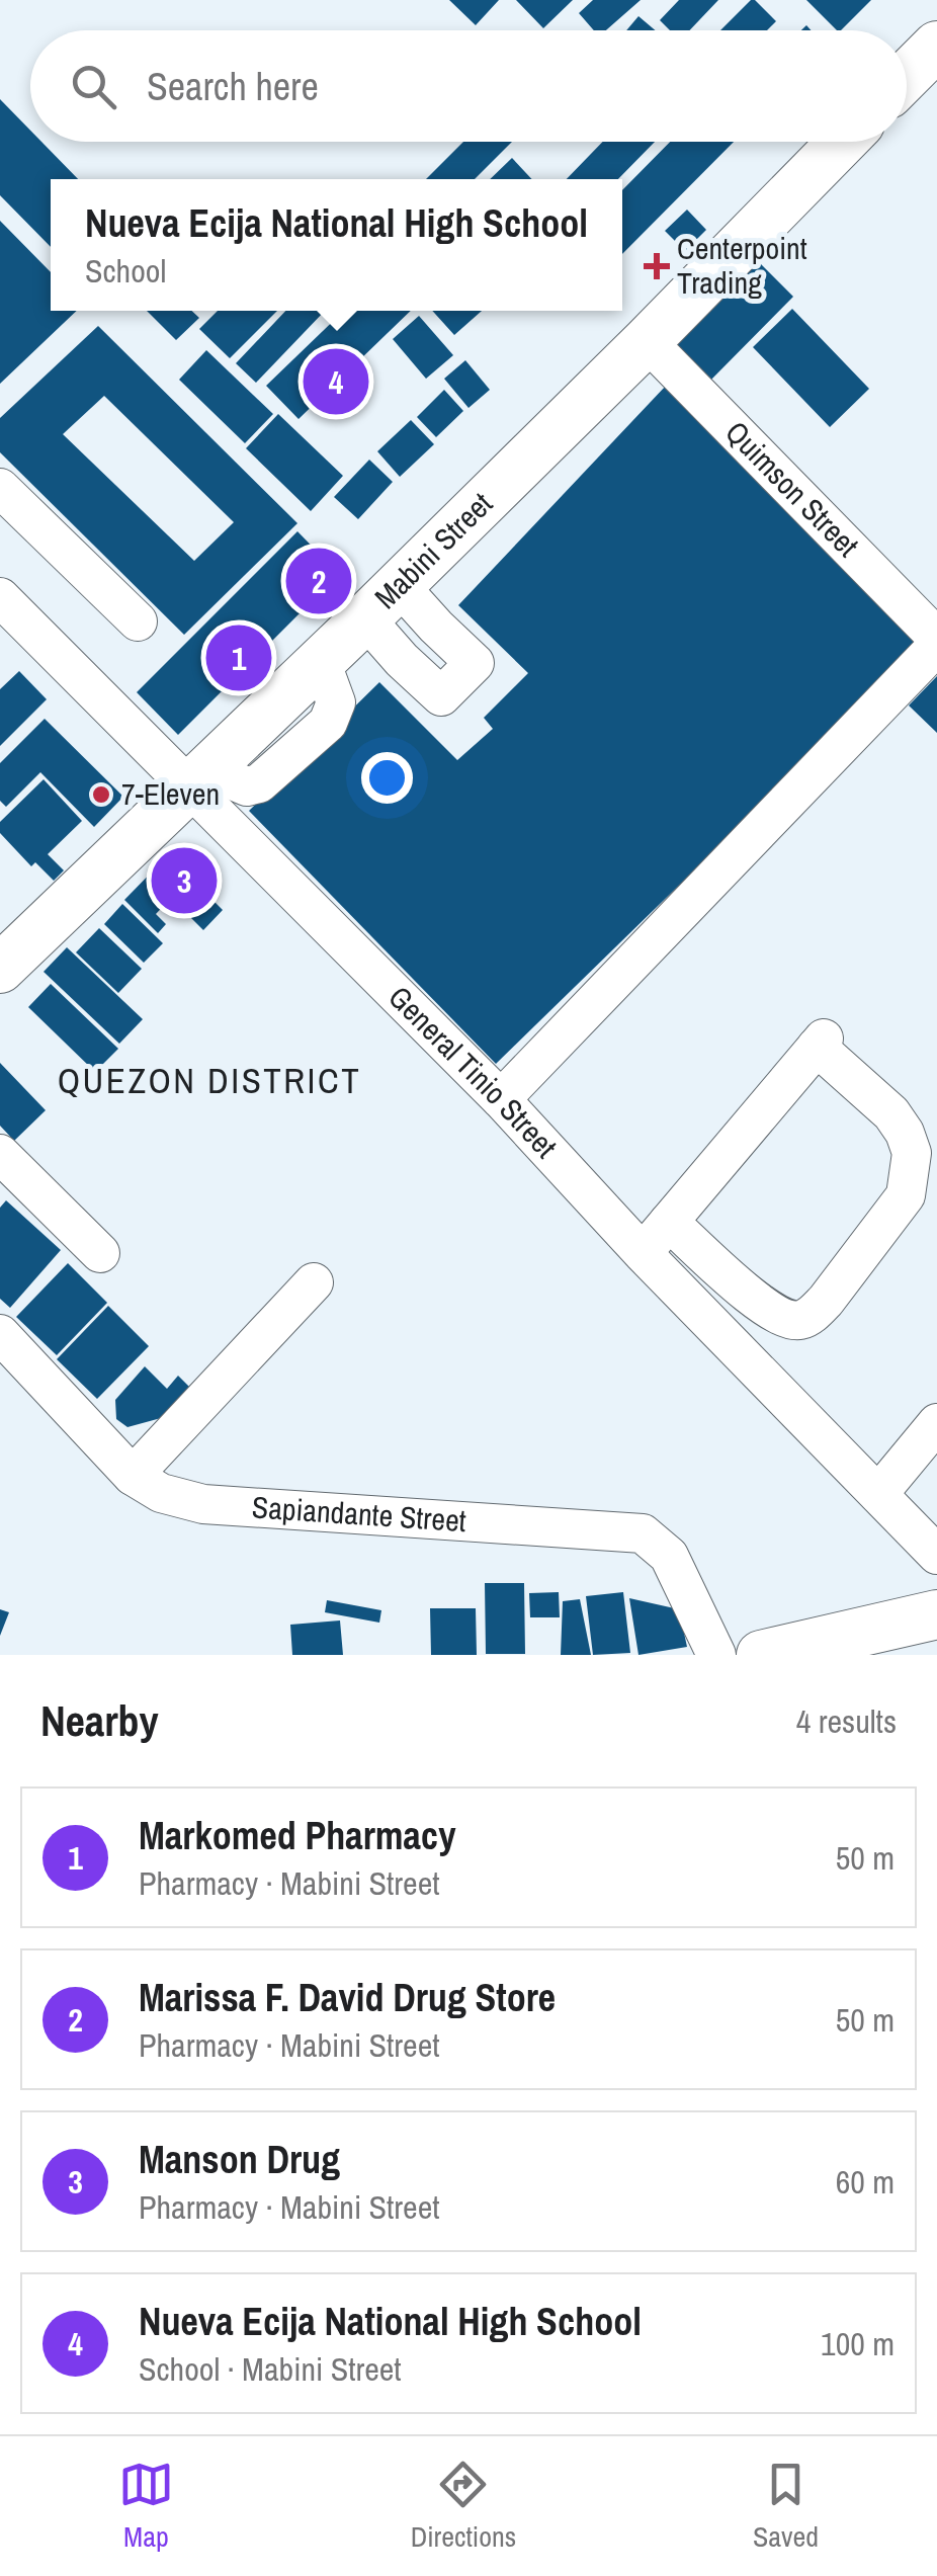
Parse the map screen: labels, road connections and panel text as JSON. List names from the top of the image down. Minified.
{"streets":{"main road":["Mabini Street"],"street":["Quimson Street","General Tinio Street","Sapiandante Street"]},"crossings":[["Quimson Street","Mabini Street"],["Mabini Street","General Tinio Street"]],"districts":["QUEZON DISTRICT"],"places":{"health":["Centerpoint Trading"],"other":["7-Eleven"]},"page":{"search":"Search here","popup":["Nueva Ecija National High School","School"],"pins":["4","2","1","3"],"heading":["Nearby","4 results"],"list":[{"mark":"1","name":"Markomed Pharmacy","note":"Pharmacy · Mabini Street","value":"50 m"},{"mark":"2","name":"Marissa F. David Drug Store","note":"Pharmacy · Mabini Street","value":"50 m"},{"mark":"3","name":"Manson Drug","note":"Pharmacy · Mabini Street","value":"60 m"},{"mark":"4","name":"Nueva Ecija National High School","note":"School · Mabini Street","value":"100 m"}],"nav":["Map","Directions","Saved"]}}
